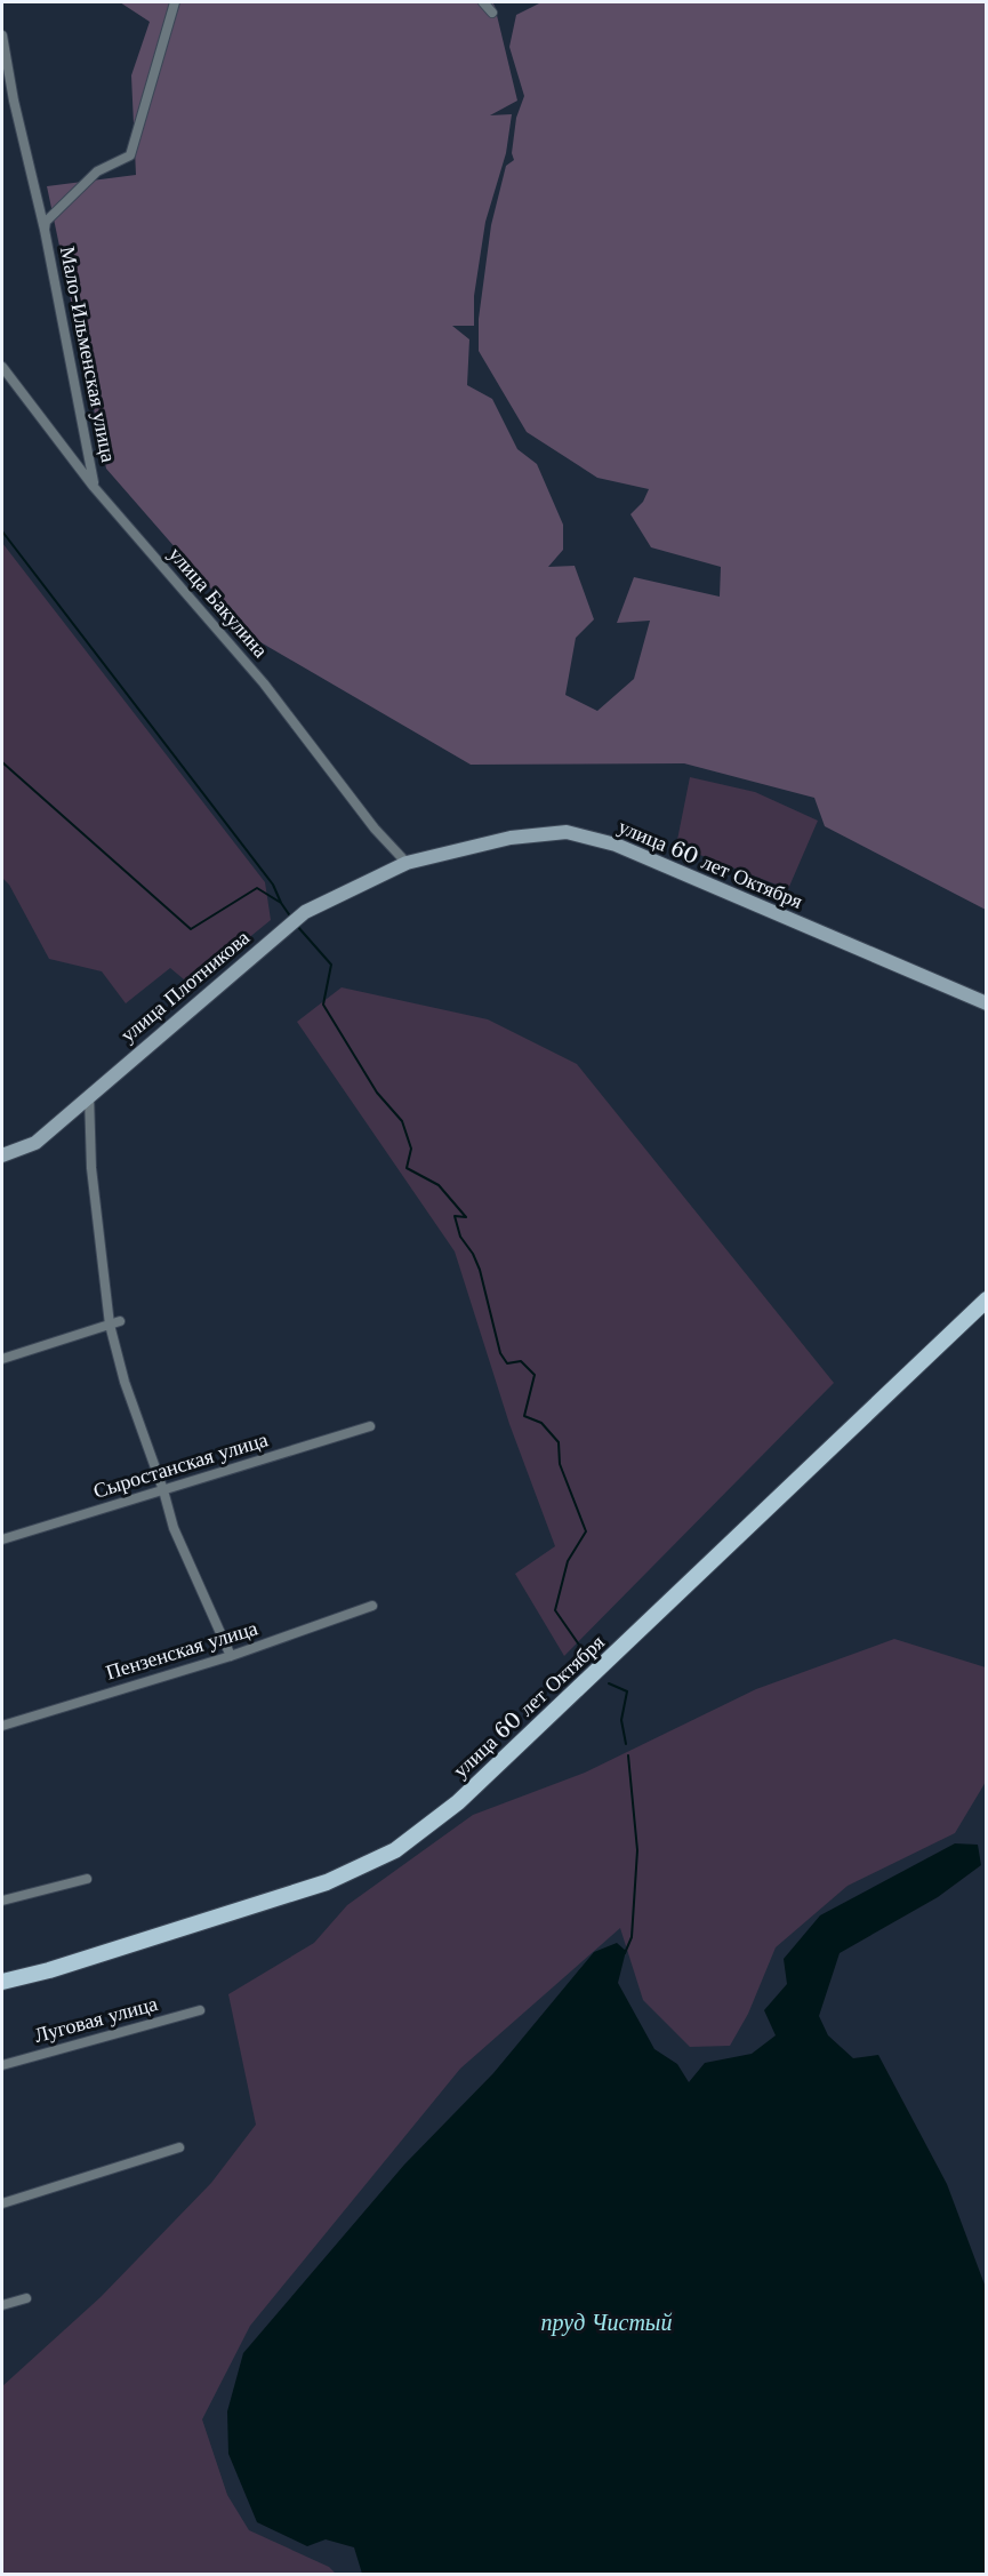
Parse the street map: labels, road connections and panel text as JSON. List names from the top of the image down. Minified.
{"streets":{"main road":["улица 60 лет Октября"],"street":["Мало-Ильменская улица","улица Бакулина","улица Плотникова","Сыростанская улица","Пензенская улица","Луговая улица"]},"crossings":[["Мало-Ильменская улица","улица Бакулина"],["улица Бакулина","улица 60 лет Октября"],["улица Бакулина","улица Плотникова"],["улица 60 лет Октября","улица Плотникова"]],"water":["пруд Чистый"]}
